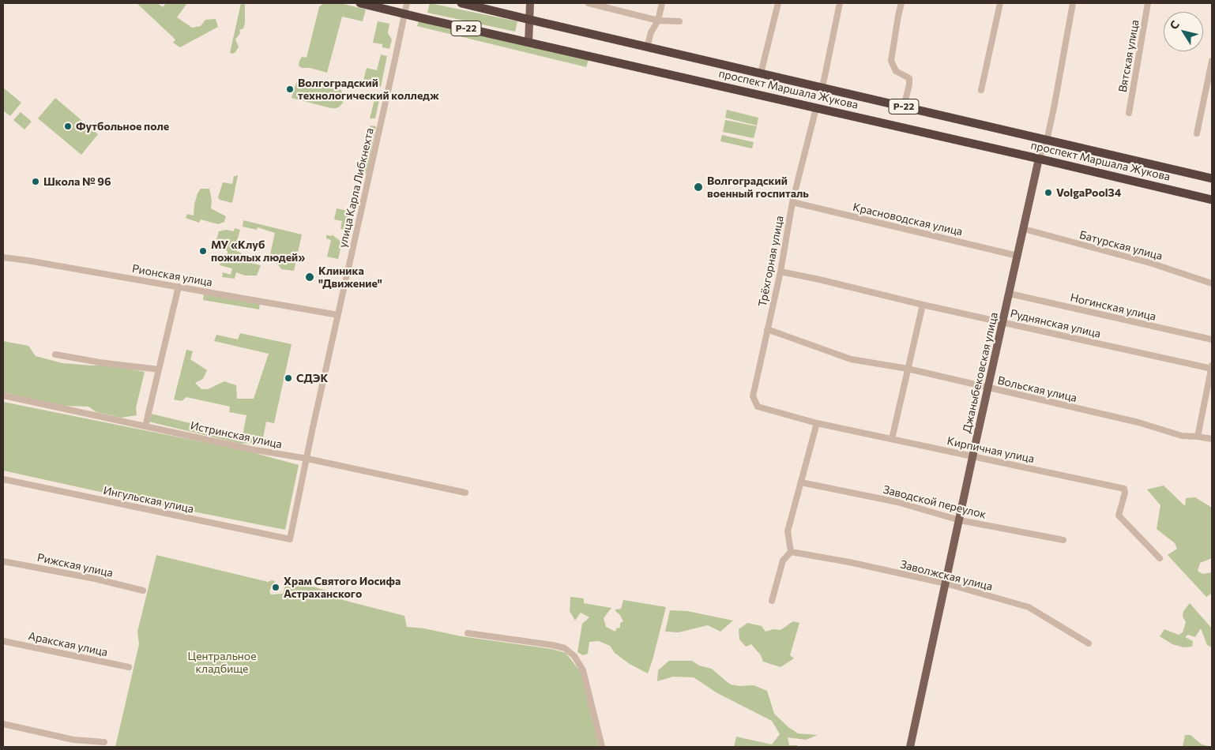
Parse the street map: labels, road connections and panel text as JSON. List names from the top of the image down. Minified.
{"streets":{"highway":["Р-22","проспект Маршала Жукова"],"main road":["Джаныбековская улица"],"street":["Вятская улица","улица Карла Либкнехта","Красноводская улица","Батурская улица","Трёхгорная улица","Рионская улица","Ногинская улица","Руднянская улица","Вольская улица","Истринская улица","Кирпичная улица","Ингульская улица","Заводской переулок","Рижская улица","Заволжская улица","Аракская улица"]},"crossings":[["проспект Маршала Жукова","улица Карла Либкнехта"],["проспект Маршала Жукова","Трёхгорная улица"],["проспект Маршала Жукова","Джаныбековская улица"],["улица Карла Либкнехта","Рионская улица"],["улица Карла Либкнехта","Истринская улица"],["улица Карла Либкнехта","Ингульская улица"],["Красноводская улица","Трёхгорная улица"],["Красноводская улица","Джаныбековская улица"],["Батурская улица","Джаныбековская улица"],["Трёхгорная улица","Руднянская улица"],["Трёхгорная улица","Вольская улица"],["Трёхгорная улица","Кирпичная улица"],["Ногинская улица","Джаныбековская улица"],["Руднянская улица","Джаныбековская улица"],["Джаныбековская улица","Вольская улица"],["Джаныбековская улица","Кирпичная улица"],["Джаныбековская улица","Заводской переулок"],["Джаныбековская улица","Заволжская улица"]],"parks":["Центральное кладбище"],"places":["Волгоградский технологический колледж","Футбольное поле","Школа № 96","Волгоградский военный госпиталь","VolgaPool34","МУ «Клуб пожилых людей»","Клиника \"Движение\"","СДЭК","Храм Святого Иосифа Астраханского"],"north":"top left"}
